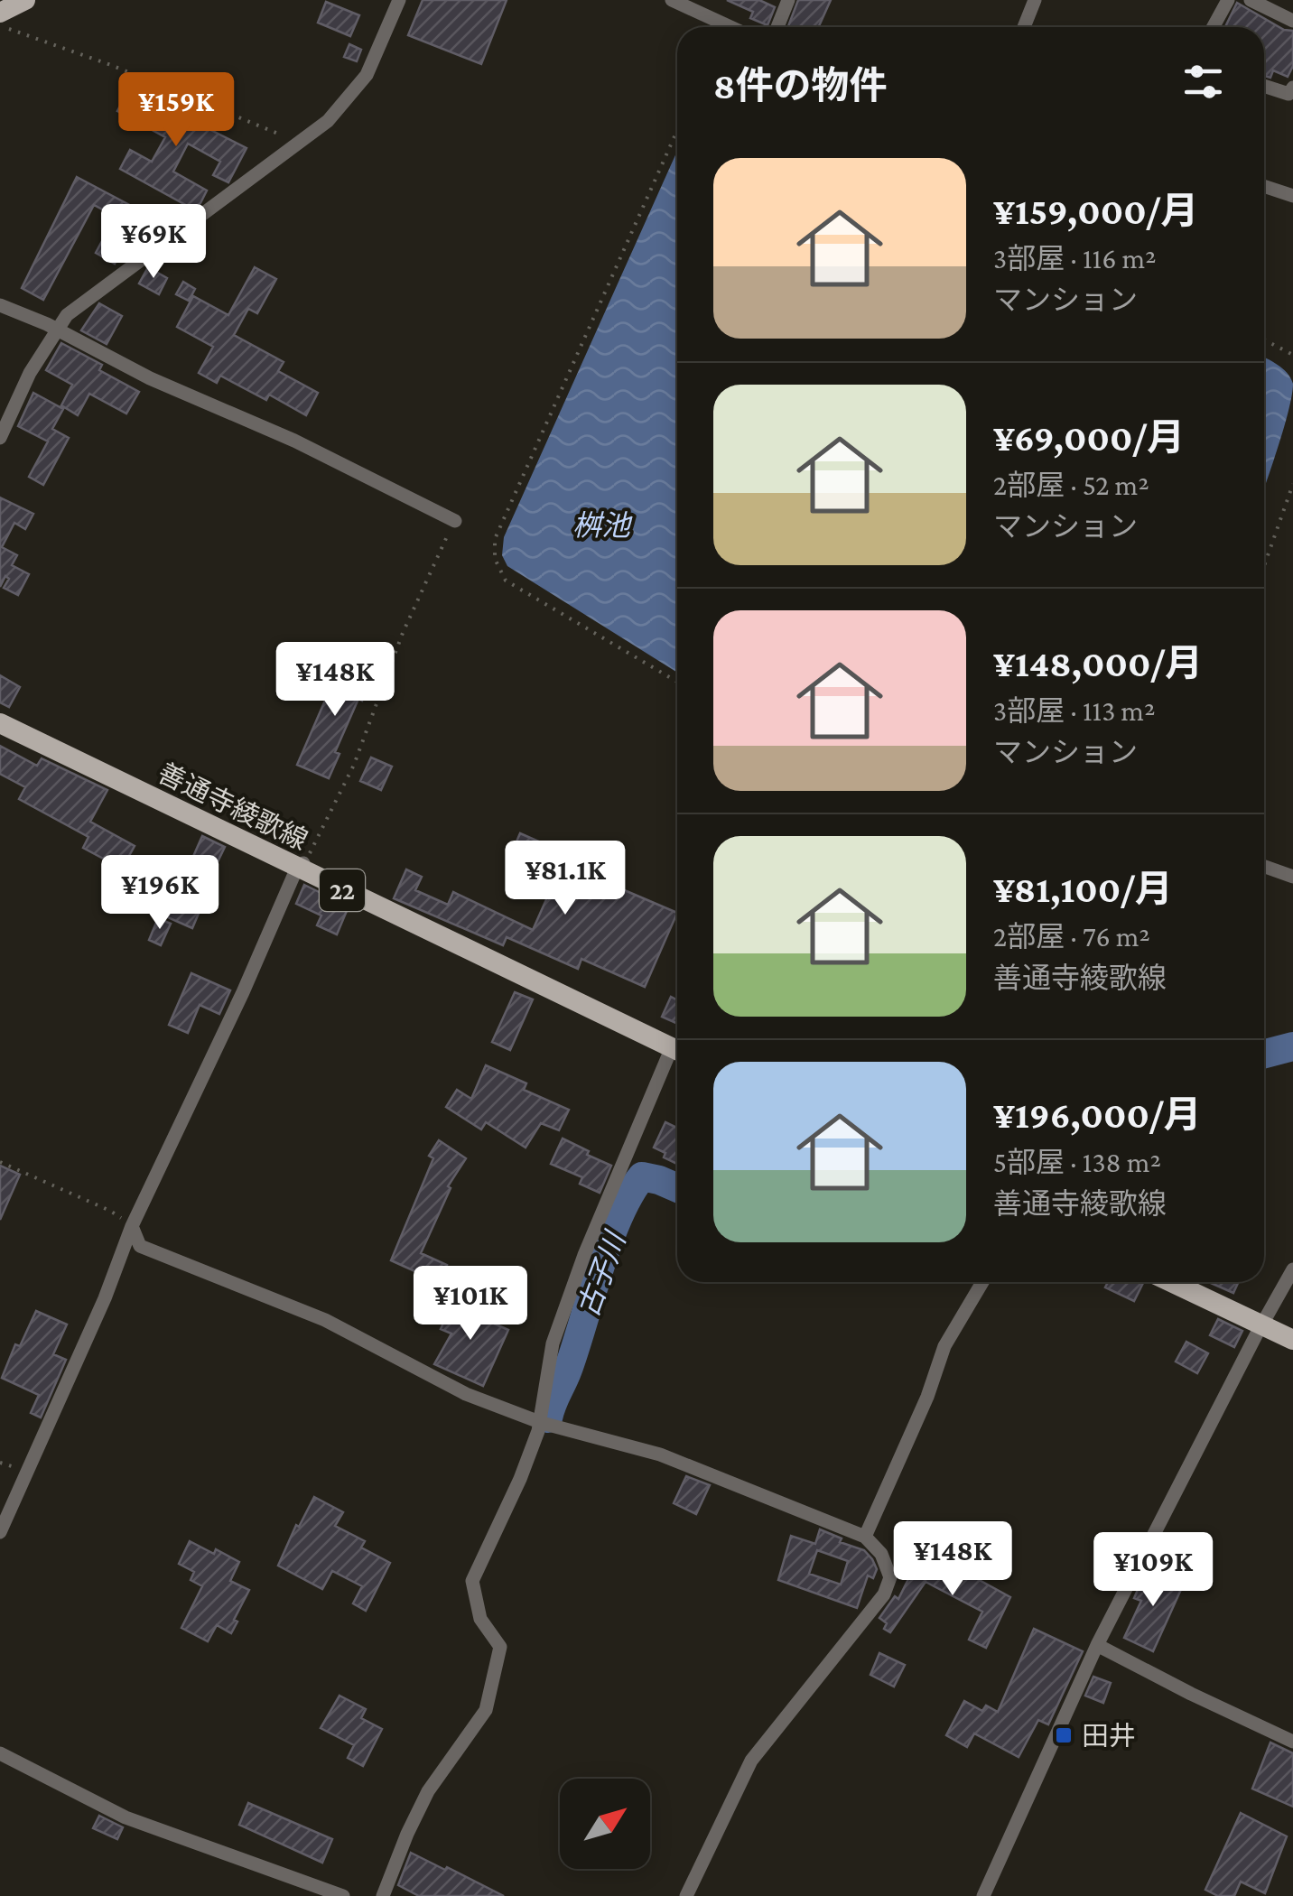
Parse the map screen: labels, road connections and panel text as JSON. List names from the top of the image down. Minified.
{"streets":{"main road":["善通寺綾歌線","22"]},"water":["桝池","古子川"],"places":{"transit":["田井"]},"north":"top right","page":{"heading":"8件の物件","price":["¥159K","¥69K","¥148K","¥81.1K","¥196K","¥101K","¥148K","¥109K"],"list":[{"name":"¥159,000/月","note":"3部屋 · 116 m² · マンション"},{"name":"¥69,000/月","note":"2部屋 · 52 m² · マンション"},{"name":"¥148,000/月","note":"3部屋 · 113 m² · マンション"},{"name":"¥81,100/月","note":"2部屋 · 76 m² · 善通寺綾歌線"},{"name":"¥196,000/月","note":"5部屋 · 138 m² · 善通寺綾歌線"}]}}
